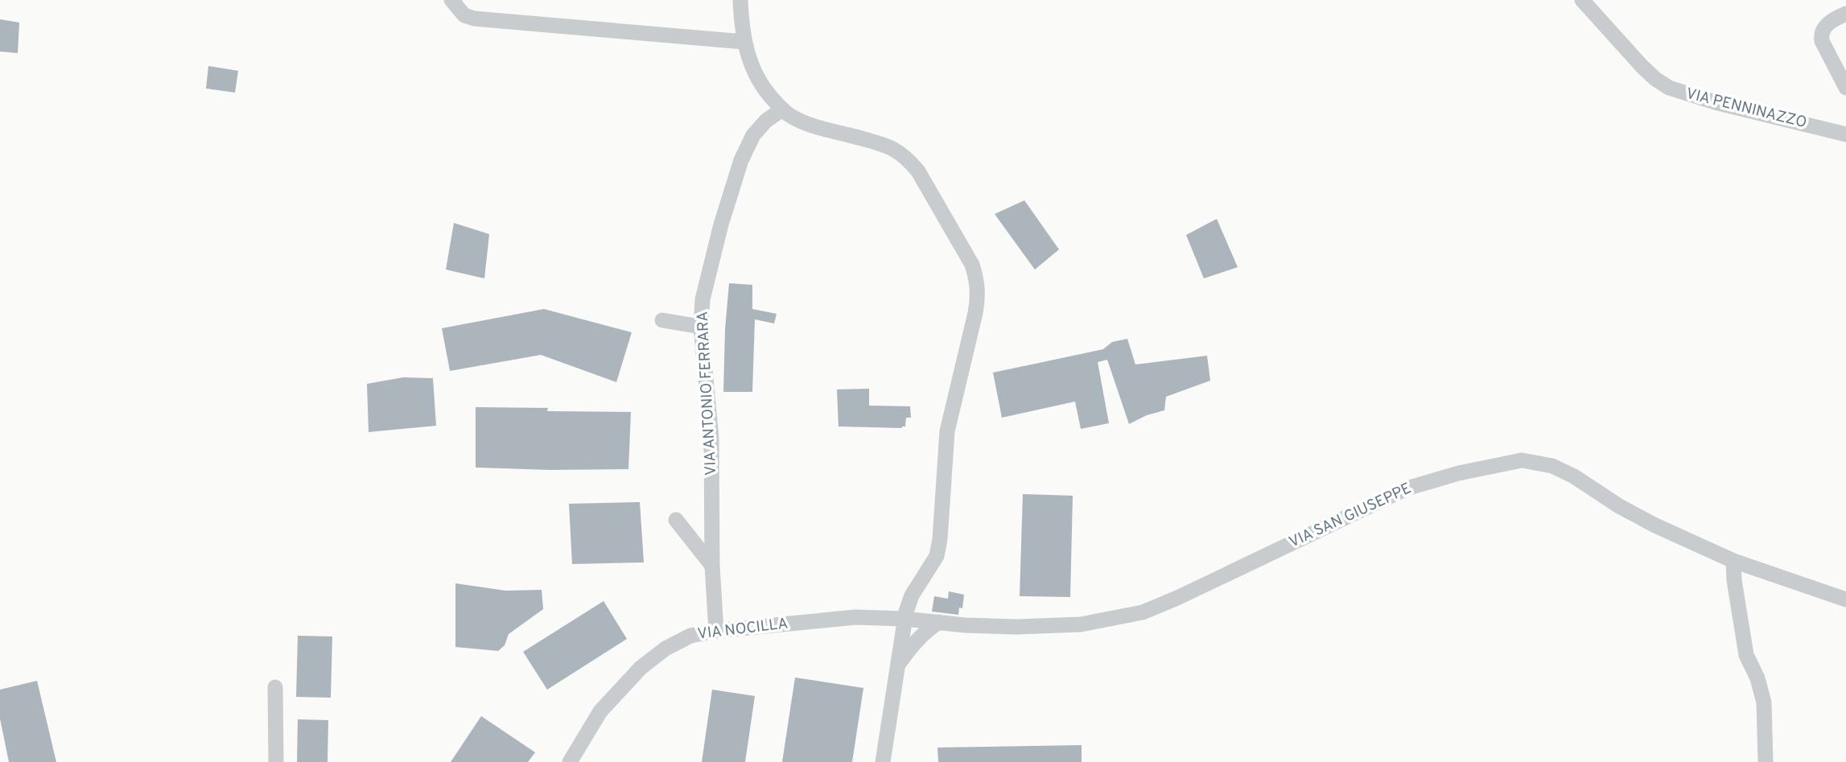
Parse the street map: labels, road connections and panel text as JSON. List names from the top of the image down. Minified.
{"streets":{"street":["VIA PENNINAZZO","VIA ANTONIO FERRARA","VIA SAN GIUSEPPE","VIA NOCILLA"]},"crossings":[["VIA ANTONIO FERRARA","VIA NOCILLA"],["VIA SAN GIUSEPPE","VIA NOCILLA"]]}
